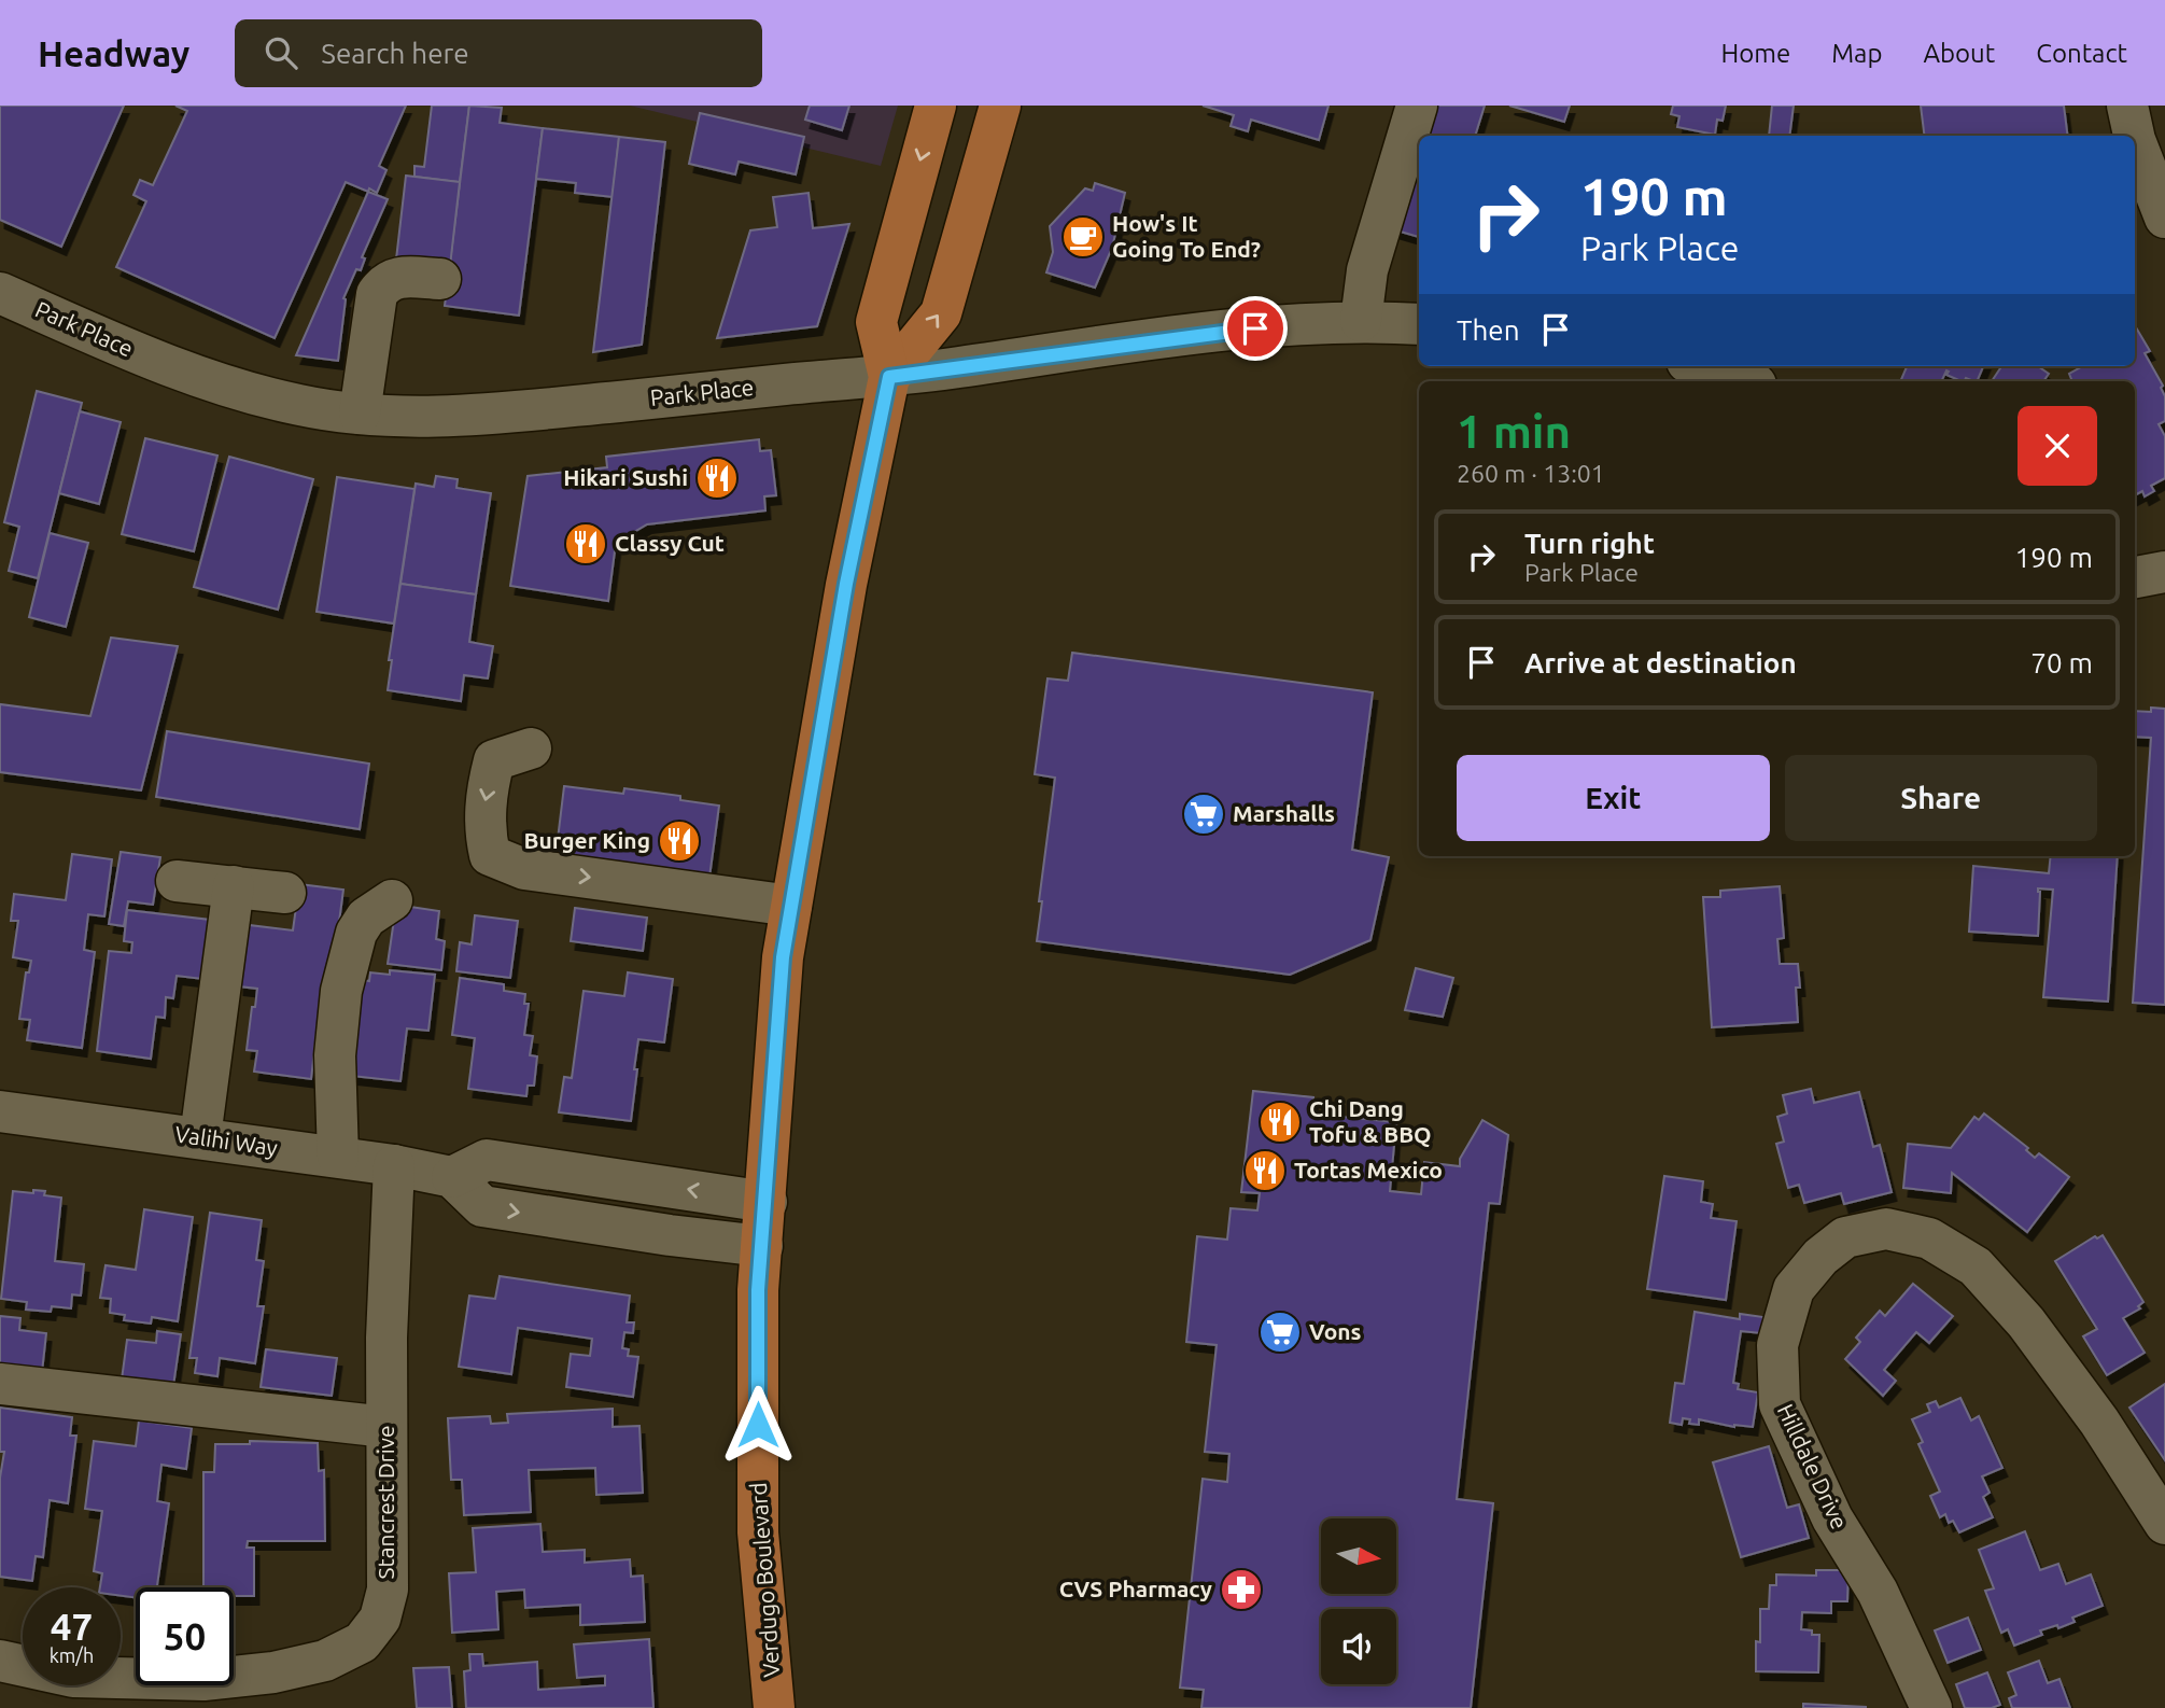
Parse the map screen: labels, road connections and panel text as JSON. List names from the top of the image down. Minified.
{"streets":{"main road":["Verdugo Boulevard"],"street":["Park Place","Valihi Way","Hilldale Drive","Stancrest Drive"]},"crossings":[["Park Place","Verdugo Boulevard"],["Valihi Way","Stancrest Drive"]],"places":{"cafe":["How's It Going To End?"],"restaurant":["Hikari Sushi","Classy Cut","Burger King","Chi Dang Tofu & BBQ","Tortas Mexico"],"supermarket":["Marshalls","Vons"],"pharmacy":["CVS Pharmacy"]},"north":"right","page":{"header":"Headway","search":"Search here","nav":["Home","Map","About","Contact"],"turn":["190 m","Park Place"],"then":"Then","heading":["1 min","260 m · 13:01"],"list":[{"name":"Turn right","note":"Park Place","value":"190 m"},{"name":"Arrive at destination","value":"70 m"}],"buttons":["Exit","Share"],"speed":"47 km/h","limit":"50"}}
